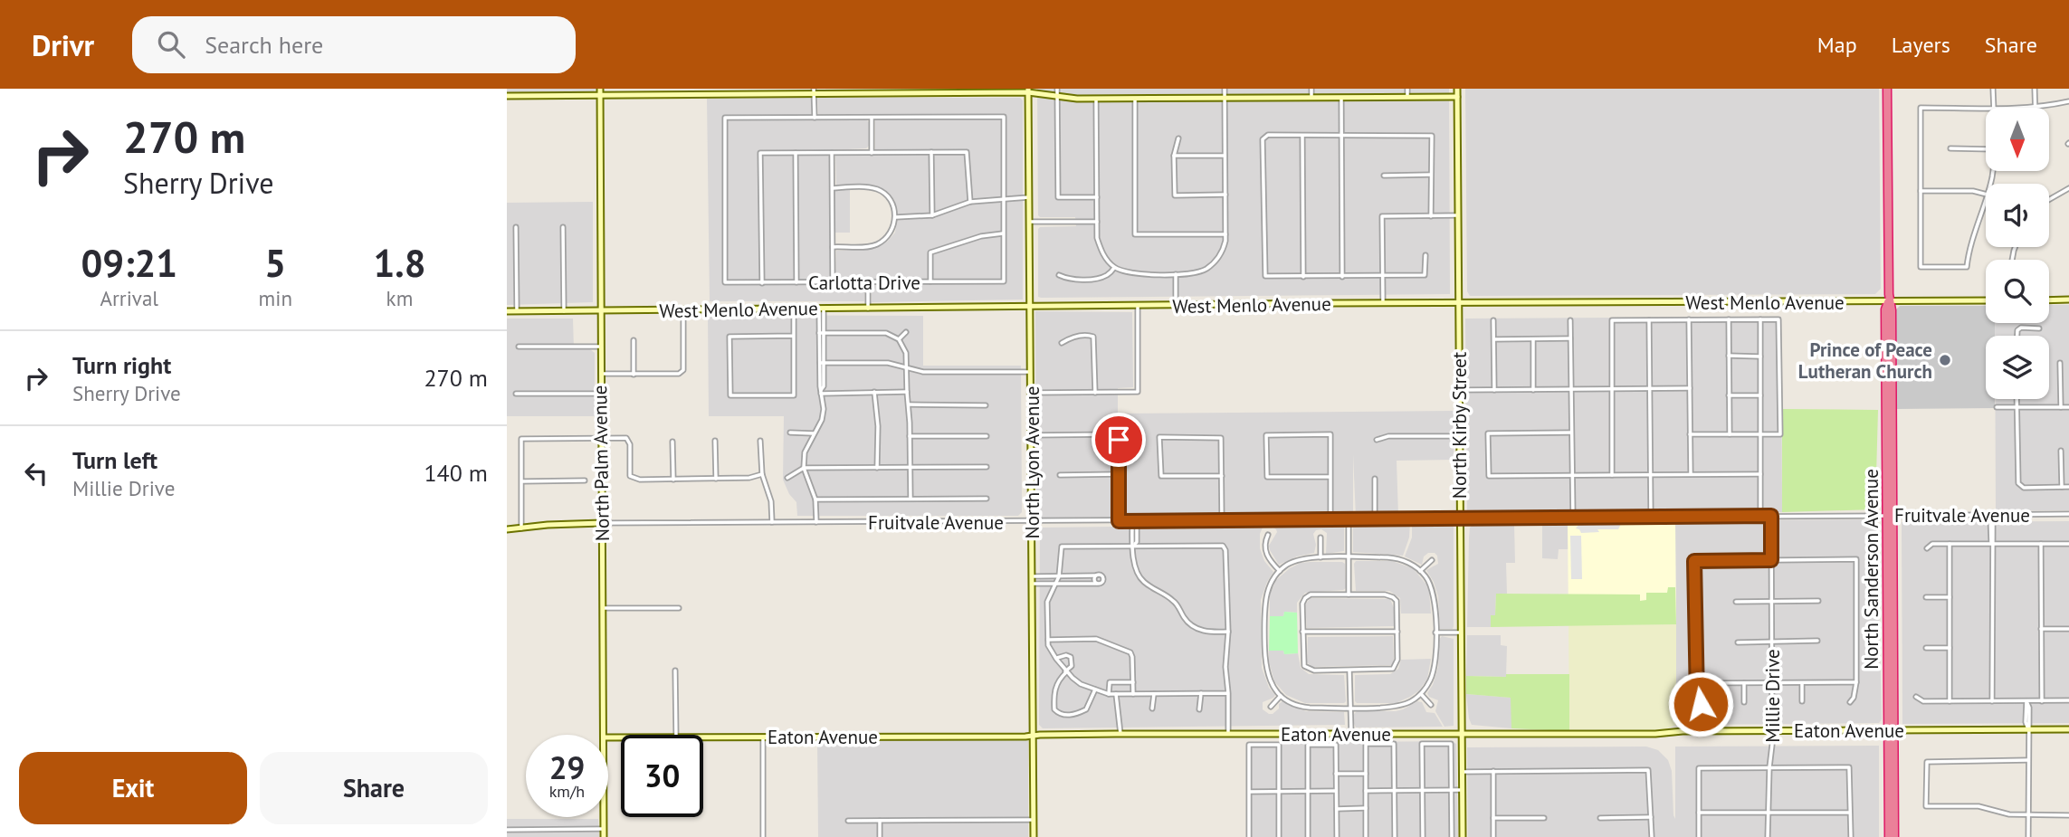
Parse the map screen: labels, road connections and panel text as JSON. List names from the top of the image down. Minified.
{"streets":{"highway":["North Sanderson Avenue"],"street":["Carlotta Drive","West Menlo Avenue","North Kirby Street","North Lyon Avenue","North Palm Avenue","Fruitvale Avenue","Millie Drive","Eaton Avenue"]},"crossings":[["West Menlo Avenue","North Kirby Street"],["West Menlo Avenue","North Lyon Avenue"],["West Menlo Avenue","North Palm Avenue"],["West Menlo Avenue","North Sanderson Avenue"],["North Kirby Street","Fruitvale Avenue"],["North Kirby Street","Eaton Avenue"],["North Lyon Avenue","Fruitvale Avenue"],["North Lyon Avenue","Eaton Avenue"],["North Palm Avenue","Fruitvale Avenue"],["Fruitvale Avenue","North Sanderson Avenue"],["Fruitvale Avenue","Millie Drive"],["North Sanderson Avenue","Eaton Avenue"],["Millie Drive","Eaton Avenue"]],"places":["Prince of Peace Lutheran Church"],"north":"bottom","page":{"header":"Drivr","search":"Search here","nav":["Map","Layers","Share"],"turn":["270 m","Sherry Drive"],"eta":["09:21","Arrival","5","min","1.8","km"],"list":[{"name":"Turn right","note":"Sherry Drive","value":"270 m"},{"name":"Turn left","note":"Millie Drive","value":"140 m"}],"speed":"29 km/h","limit":"30","buttons":["Exit","Share"]}}
